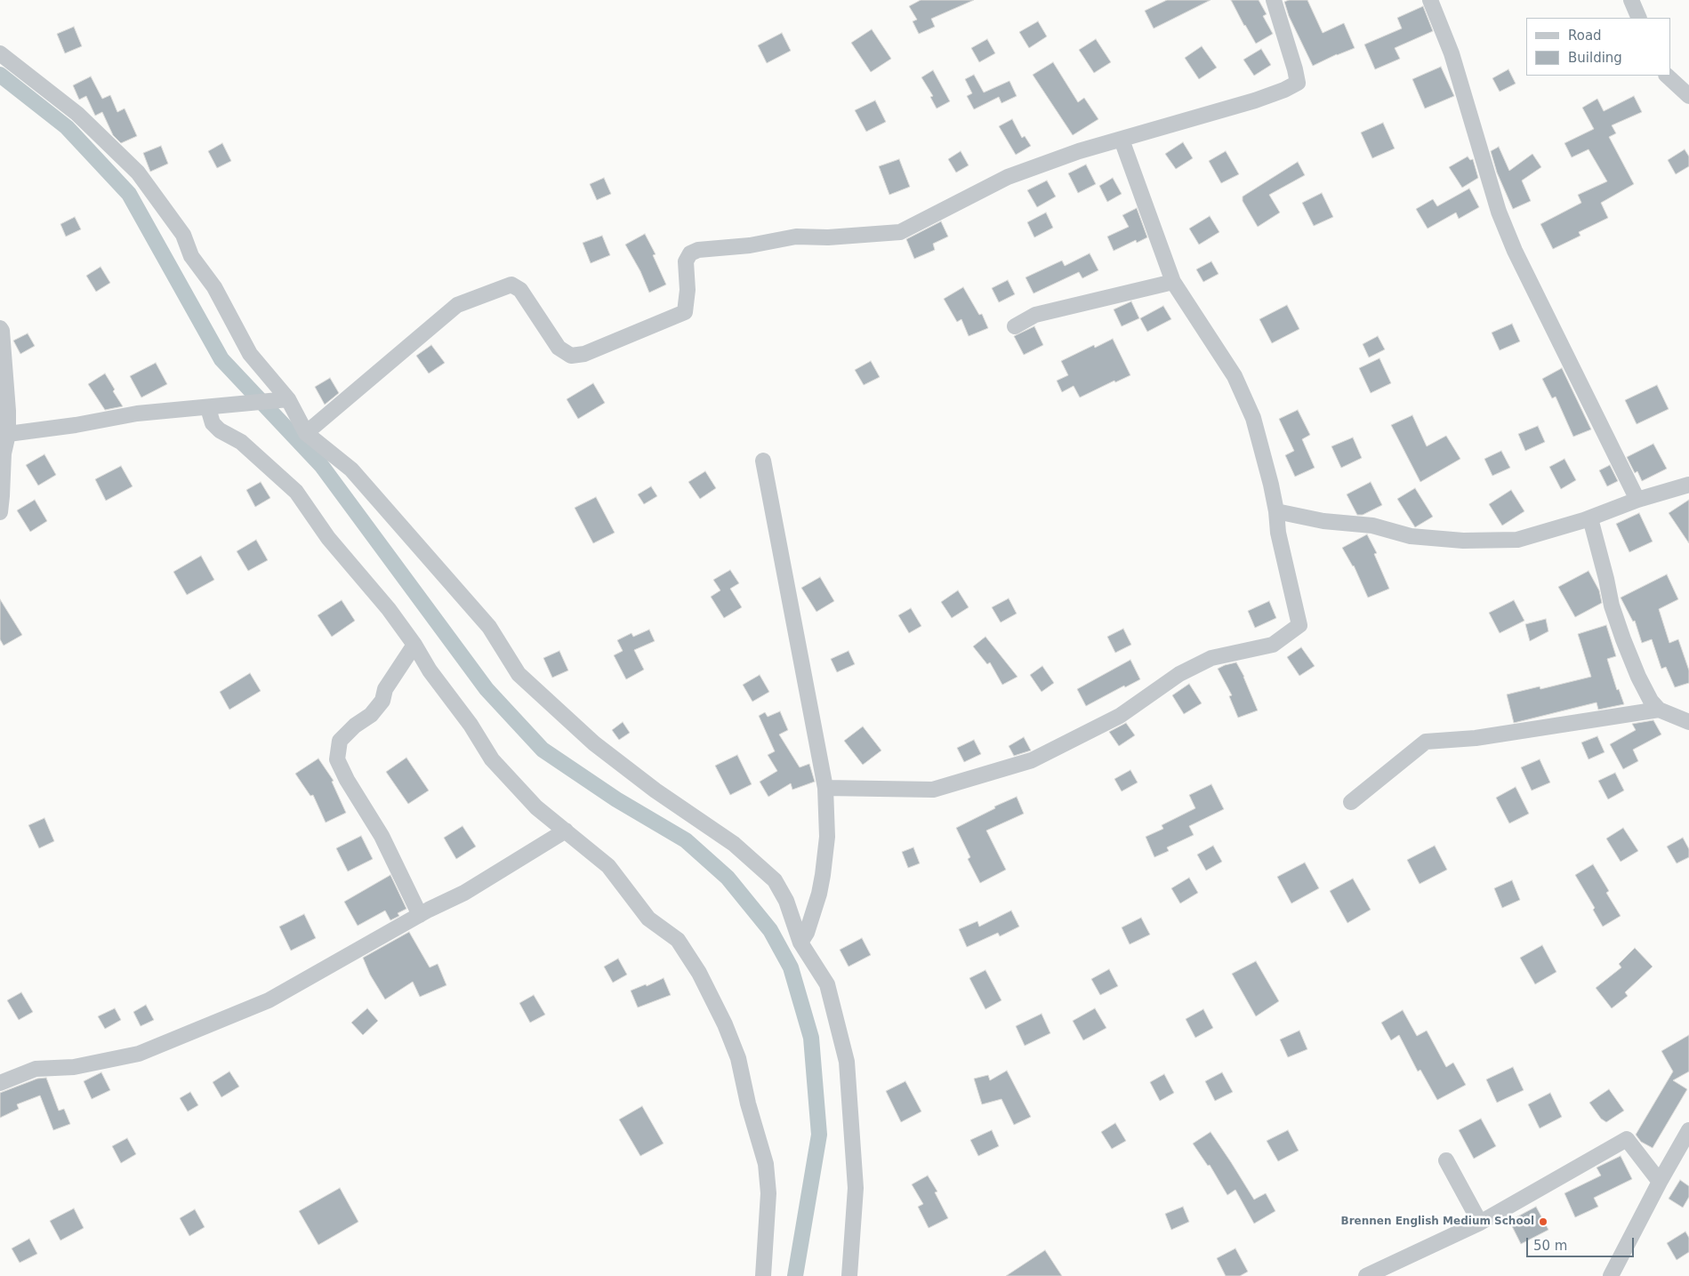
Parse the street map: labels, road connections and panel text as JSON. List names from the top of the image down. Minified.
{"places":["Brennen English Medium School"],"legend":["Road","Building"],"scale_bar":"50 m"}
